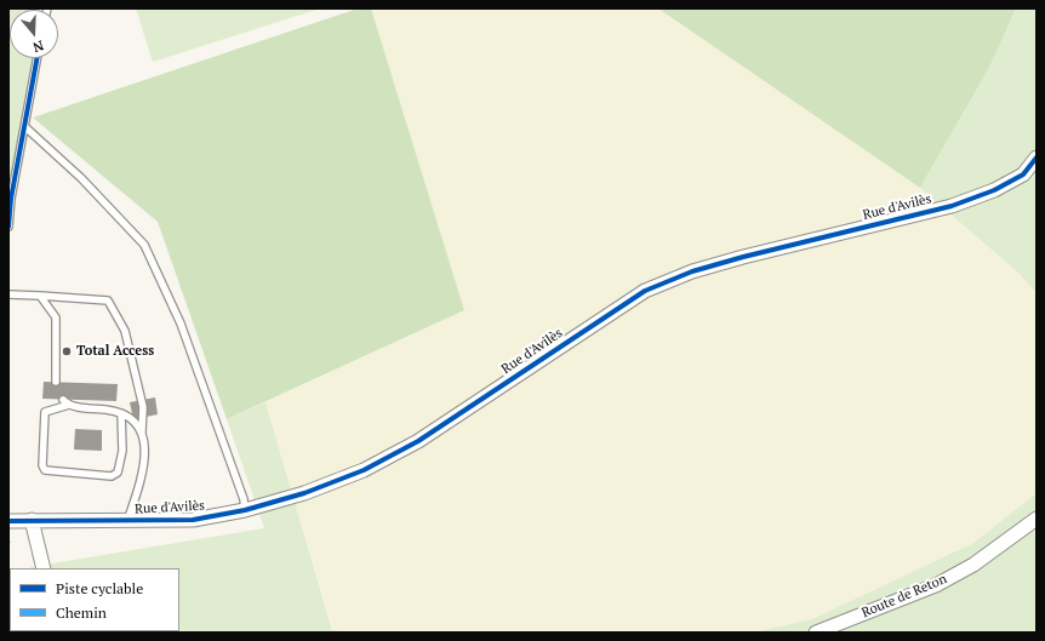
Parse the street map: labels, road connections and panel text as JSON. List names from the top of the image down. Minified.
{"streets":{"street":["Rue d'Avilès","Route de Reton"]},"places":["Total Access"],"legend":["Piste cyclable","Chemin"],"north":"bottom"}
